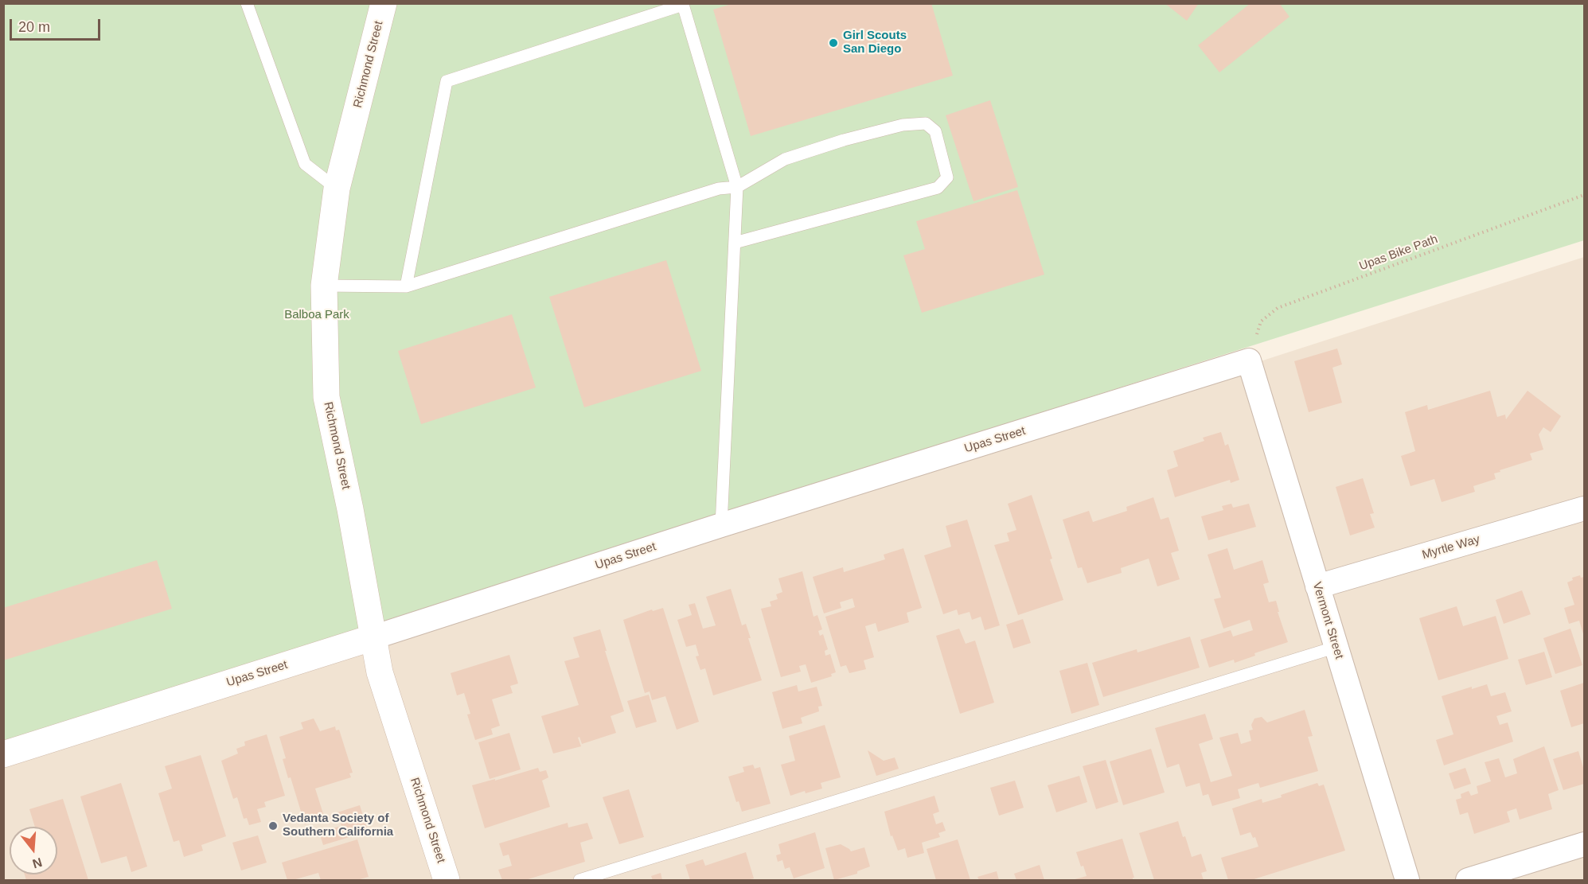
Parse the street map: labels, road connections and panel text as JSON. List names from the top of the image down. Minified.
{"streets":{"street":["Richmond Street","Upas Street","Myrtle Way","Vermont Street"],"path":["Upas Bike Path"]},"crossings":[["Richmond Street","Upas Street"],["Upas Bike Path","Upas Street"],["Upas Bike Path","Vermont Street"],["Upas Street","Vermont Street"],["Myrtle Way","Vermont Street"]],"parks":["Balboa Park"],"places":["Girl Scouts San Diego","Vedanta Society of Southern California"],"scale_bar":"20 m","north":"bottom"}
